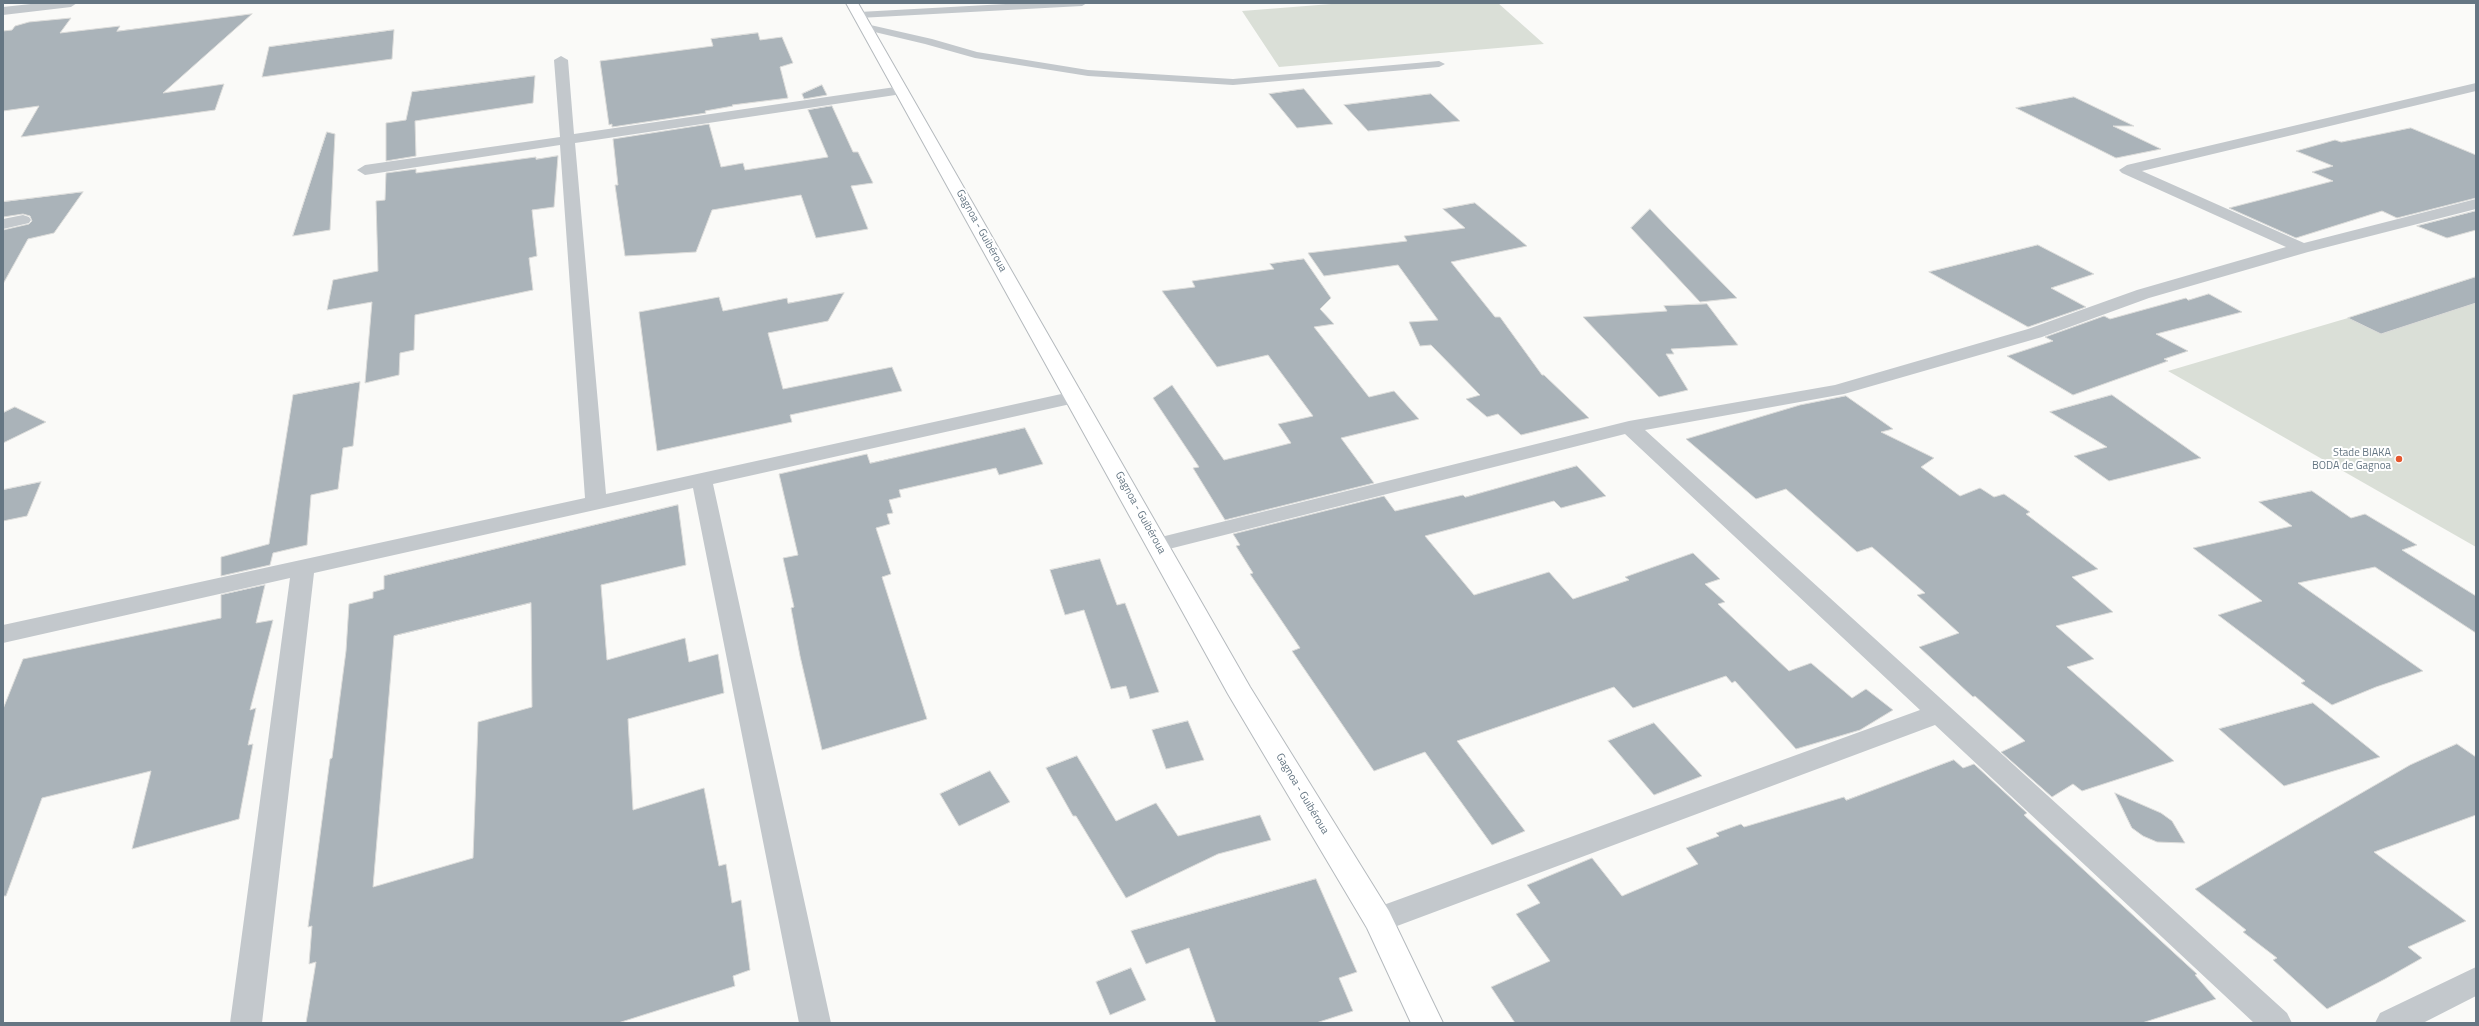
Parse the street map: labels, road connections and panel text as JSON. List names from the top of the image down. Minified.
{"streets":{"main road":["Gagnoa - Guibéroua"]},"places":["Stade BIAKA BODA de Gagnoa"]}
